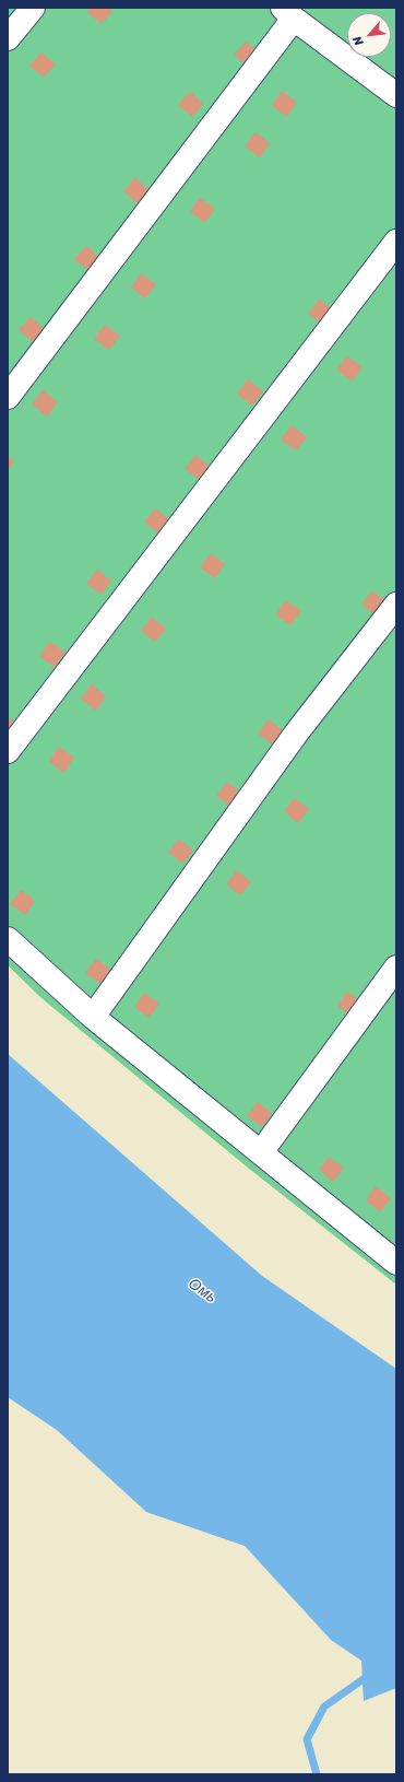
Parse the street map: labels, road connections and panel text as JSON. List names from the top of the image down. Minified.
{"water":["Омь"],"north":"bottom left"}
